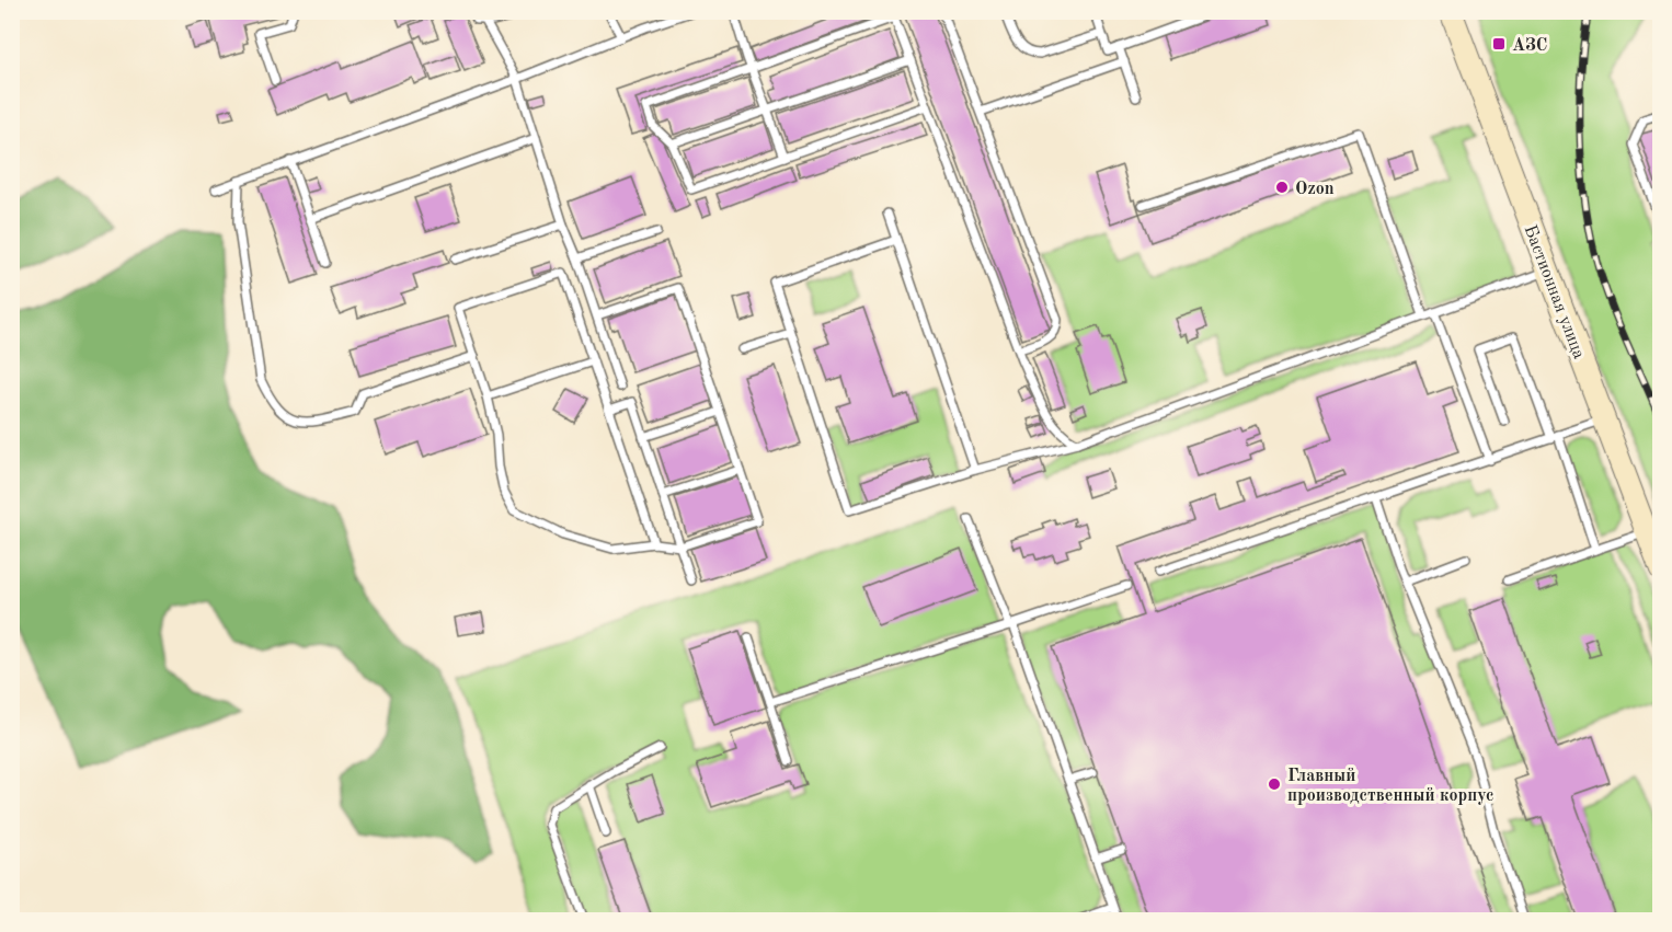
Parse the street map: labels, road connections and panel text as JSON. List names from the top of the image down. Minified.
{"streets":{"main road":["Бастионная улица"]},"places":{"transit":["АЗС"],"other":["Ozon","Главный производственный корпус"]}}
